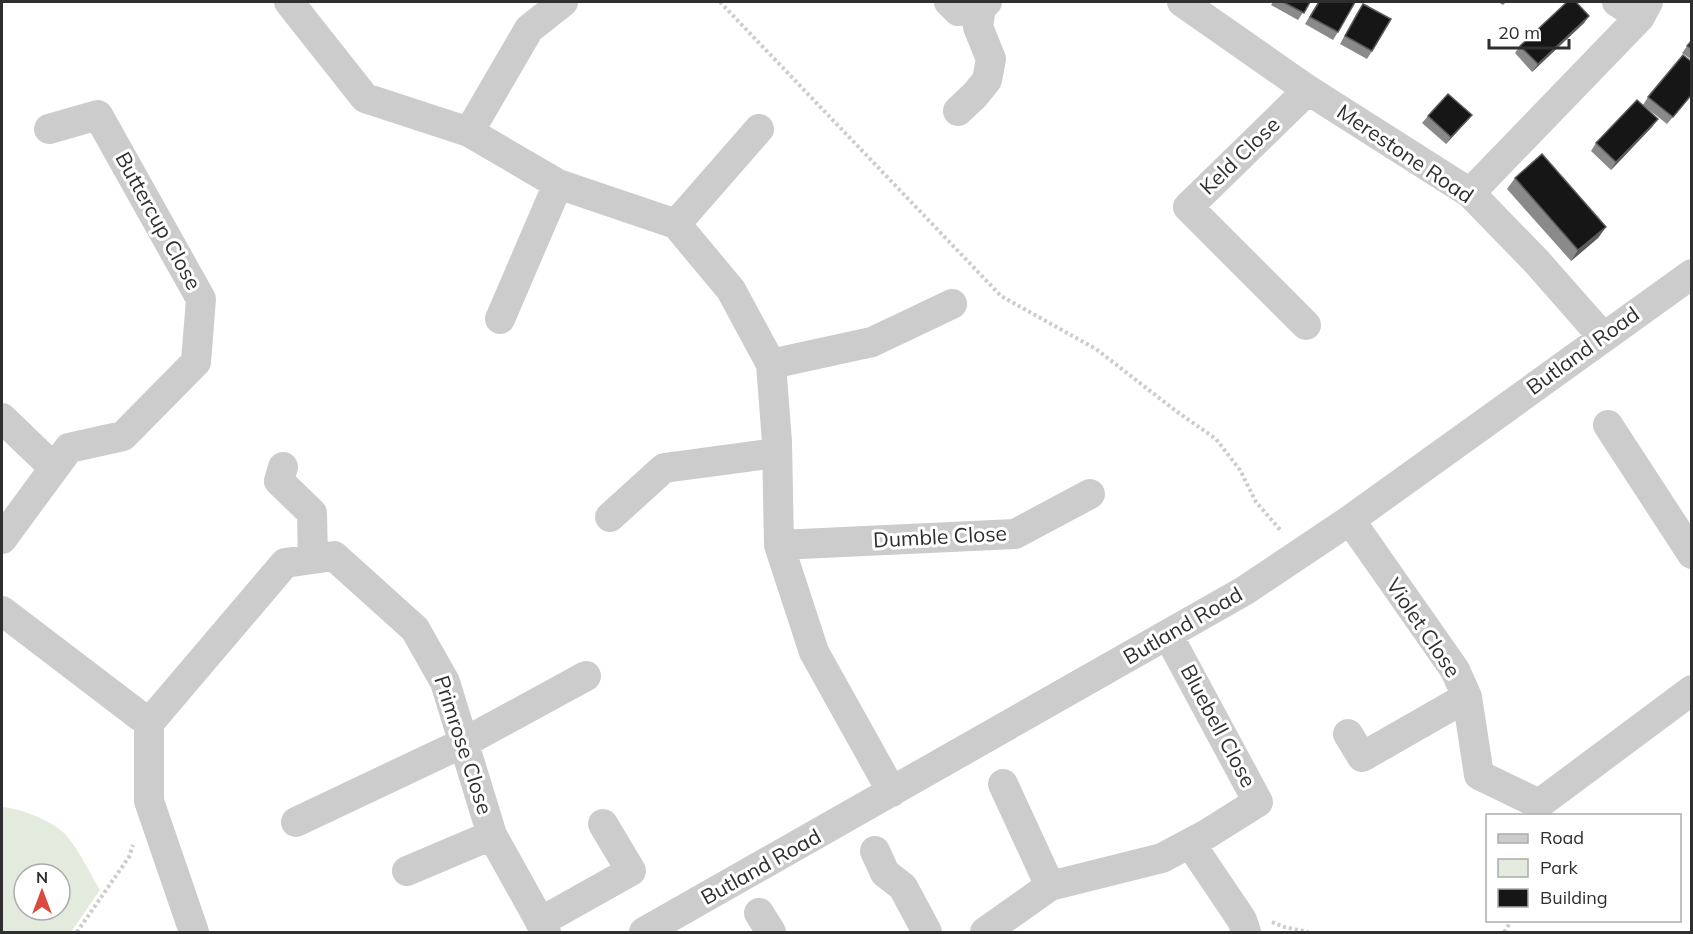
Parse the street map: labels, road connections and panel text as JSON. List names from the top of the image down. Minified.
{"streets":{"street":["Merestone Road","Keld Close","Buttercup Close","Butland Road","Dumble Close","Violet Close","Bluebell Close","Primrose Close"]},"crossings":[["Merestone Road","Keld Close"],["Merestone Road","Butland Road"],["Butland Road","Violet Close"],["Butland Road","Bluebell Close"]],"legend":["Road","Park","Building"],"scale_bar":"20 m","north":"top"}
